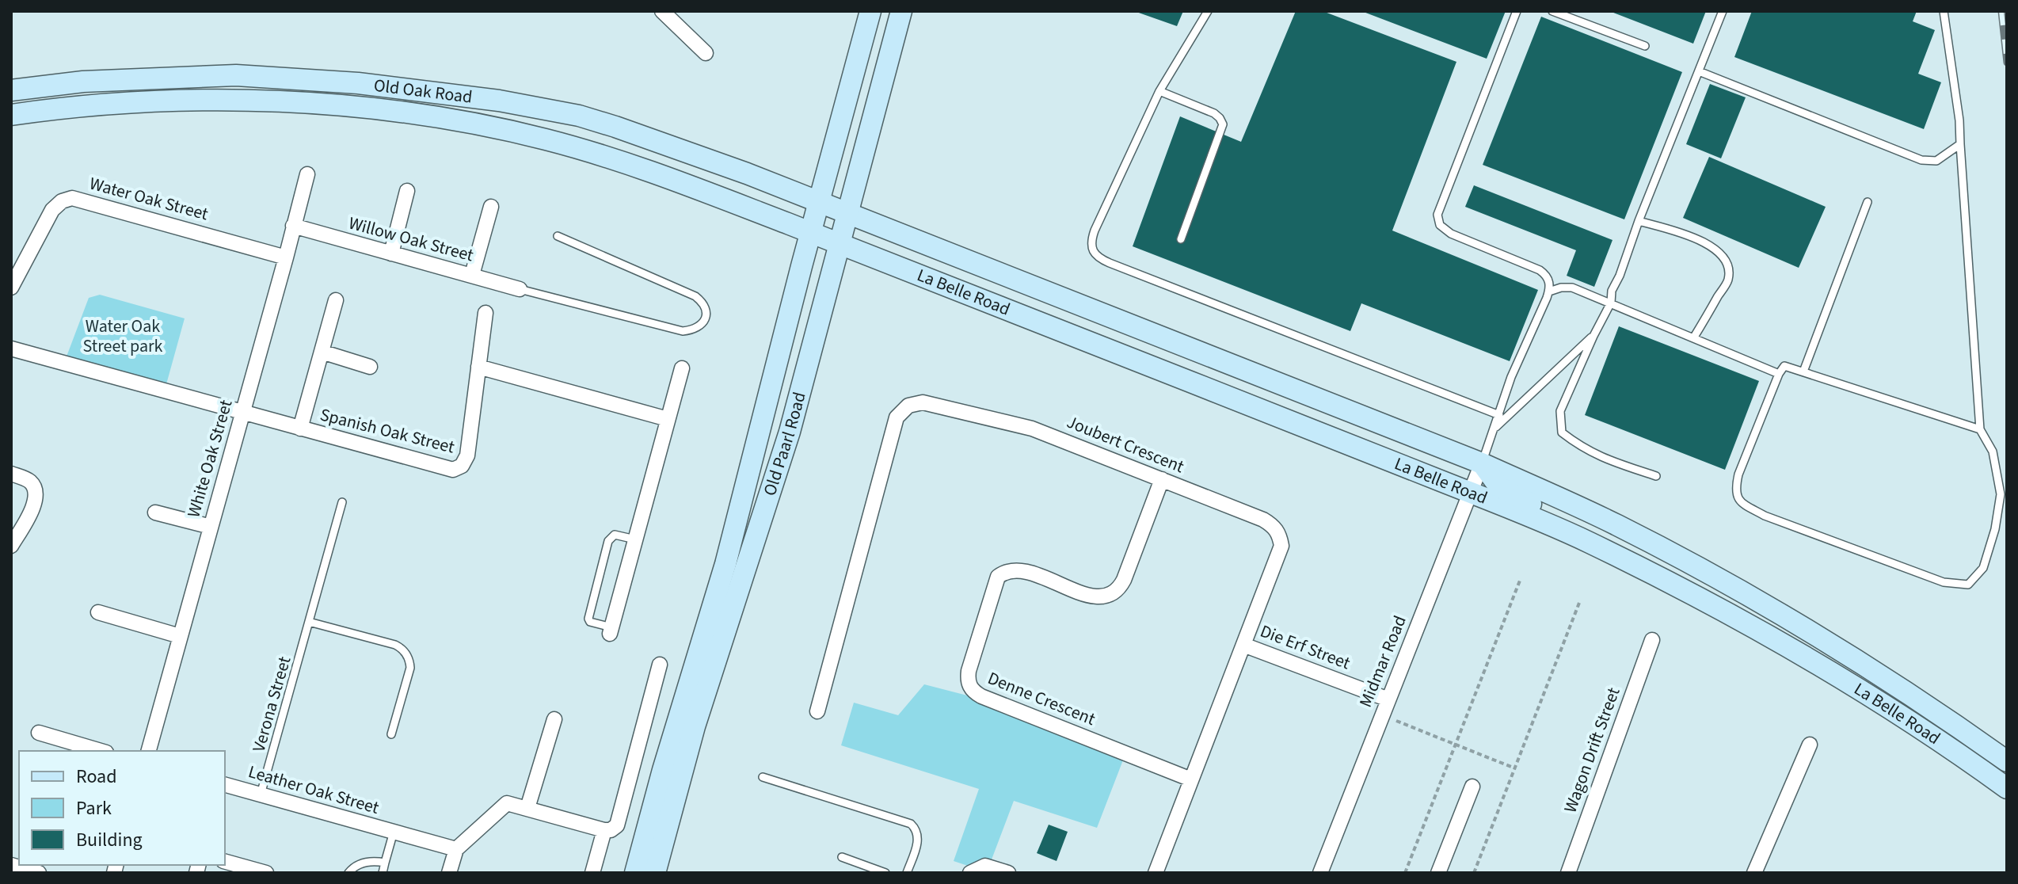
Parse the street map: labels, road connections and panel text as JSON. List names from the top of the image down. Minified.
{"streets":{"main road":["Old Oak Road","La Belle Road","Old Paarl Road"],"street":["Water Oak Street","Willow Oak Street","Spanish Oak Street","Joubert Crescent","White Oak Street","Die Erf Street","Midmar Road","Denne Crescent","Wagon Drift Street","Leather Oak Street"],"lane":["Verona Street"]},"crossings":[["Old Oak Road","La Belle Road"],["Old Oak Road","Old Paarl Road"],["Water Oak Street","White Oak Street"],["Willow Oak Street","White Oak Street"],["La Belle Road","Old Paarl Road"],["La Belle Road","Midmar Road"],["Spanish Oak Street","White Oak Street"],["Joubert Crescent","Die Erf Street"],["Joubert Crescent","Denne Crescent"],["Die Erf Street","Midmar Road"],["Verona Street","Leather Oak Street"]],"parks":["Water Oak Street park"],"legend":["Road","Park","Building"]}
